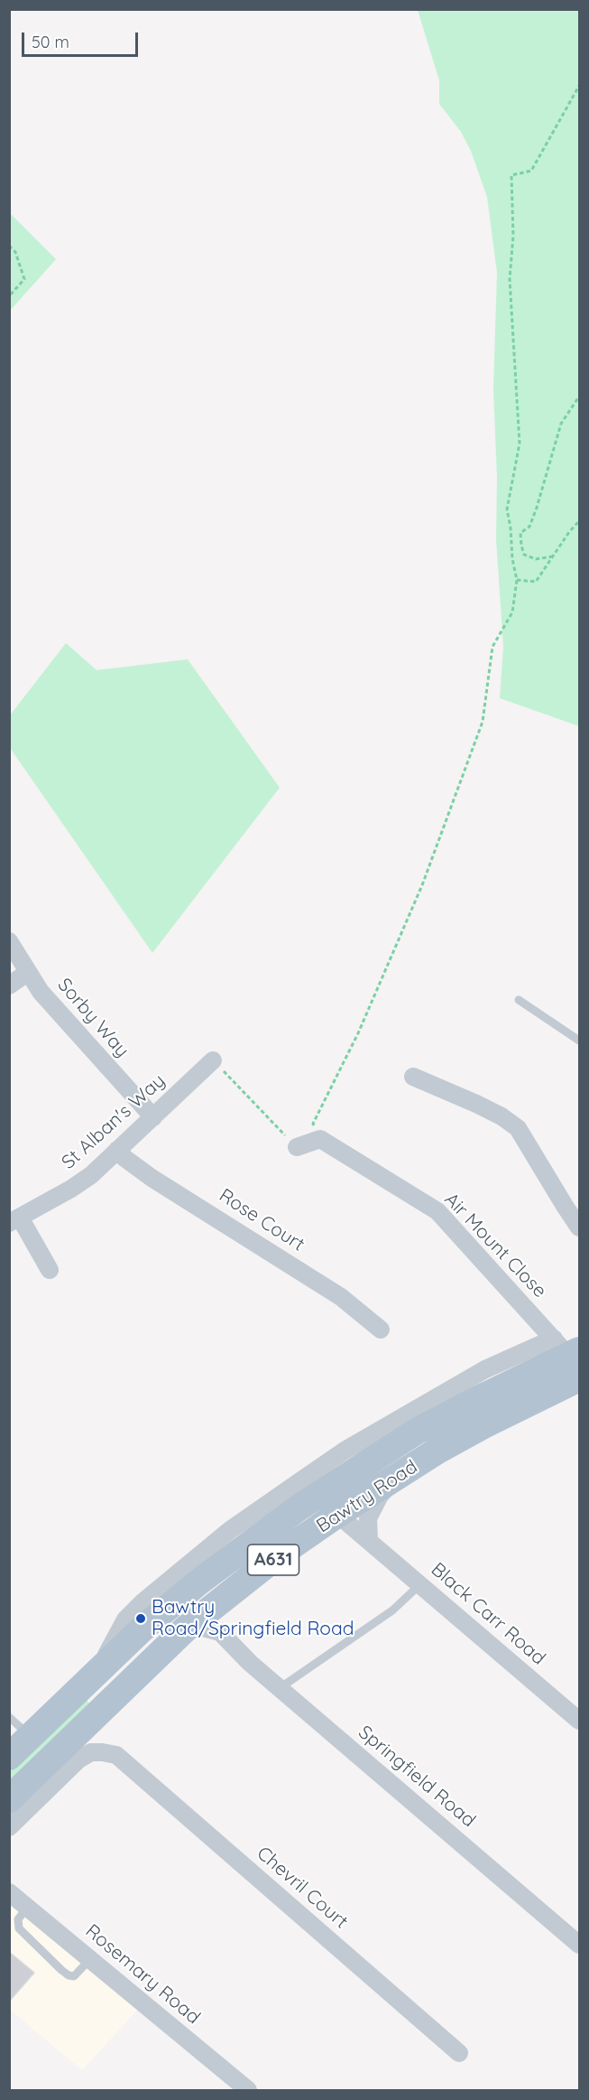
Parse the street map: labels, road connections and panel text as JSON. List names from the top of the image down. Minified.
{"streets":{"main road":["Bawtry Road","A631"],"street":["Sorby Way","St Alban's Way","Rose Court","Air Mount Close","Black Carr Road","Springfield Road","Chevril Court","Rosemary Road"]},"crossings":[["Sorby Way","St Alban's Way"],["St Alban's Way","Rose Court"],["Air Mount Close","Bawtry Road"],["Bawtry Road","Black Carr Road"],["Bawtry Road","Springfield Road"]],"places":["Bawtry Road/Springfield Road"],"scale_bar":"50 m"}
